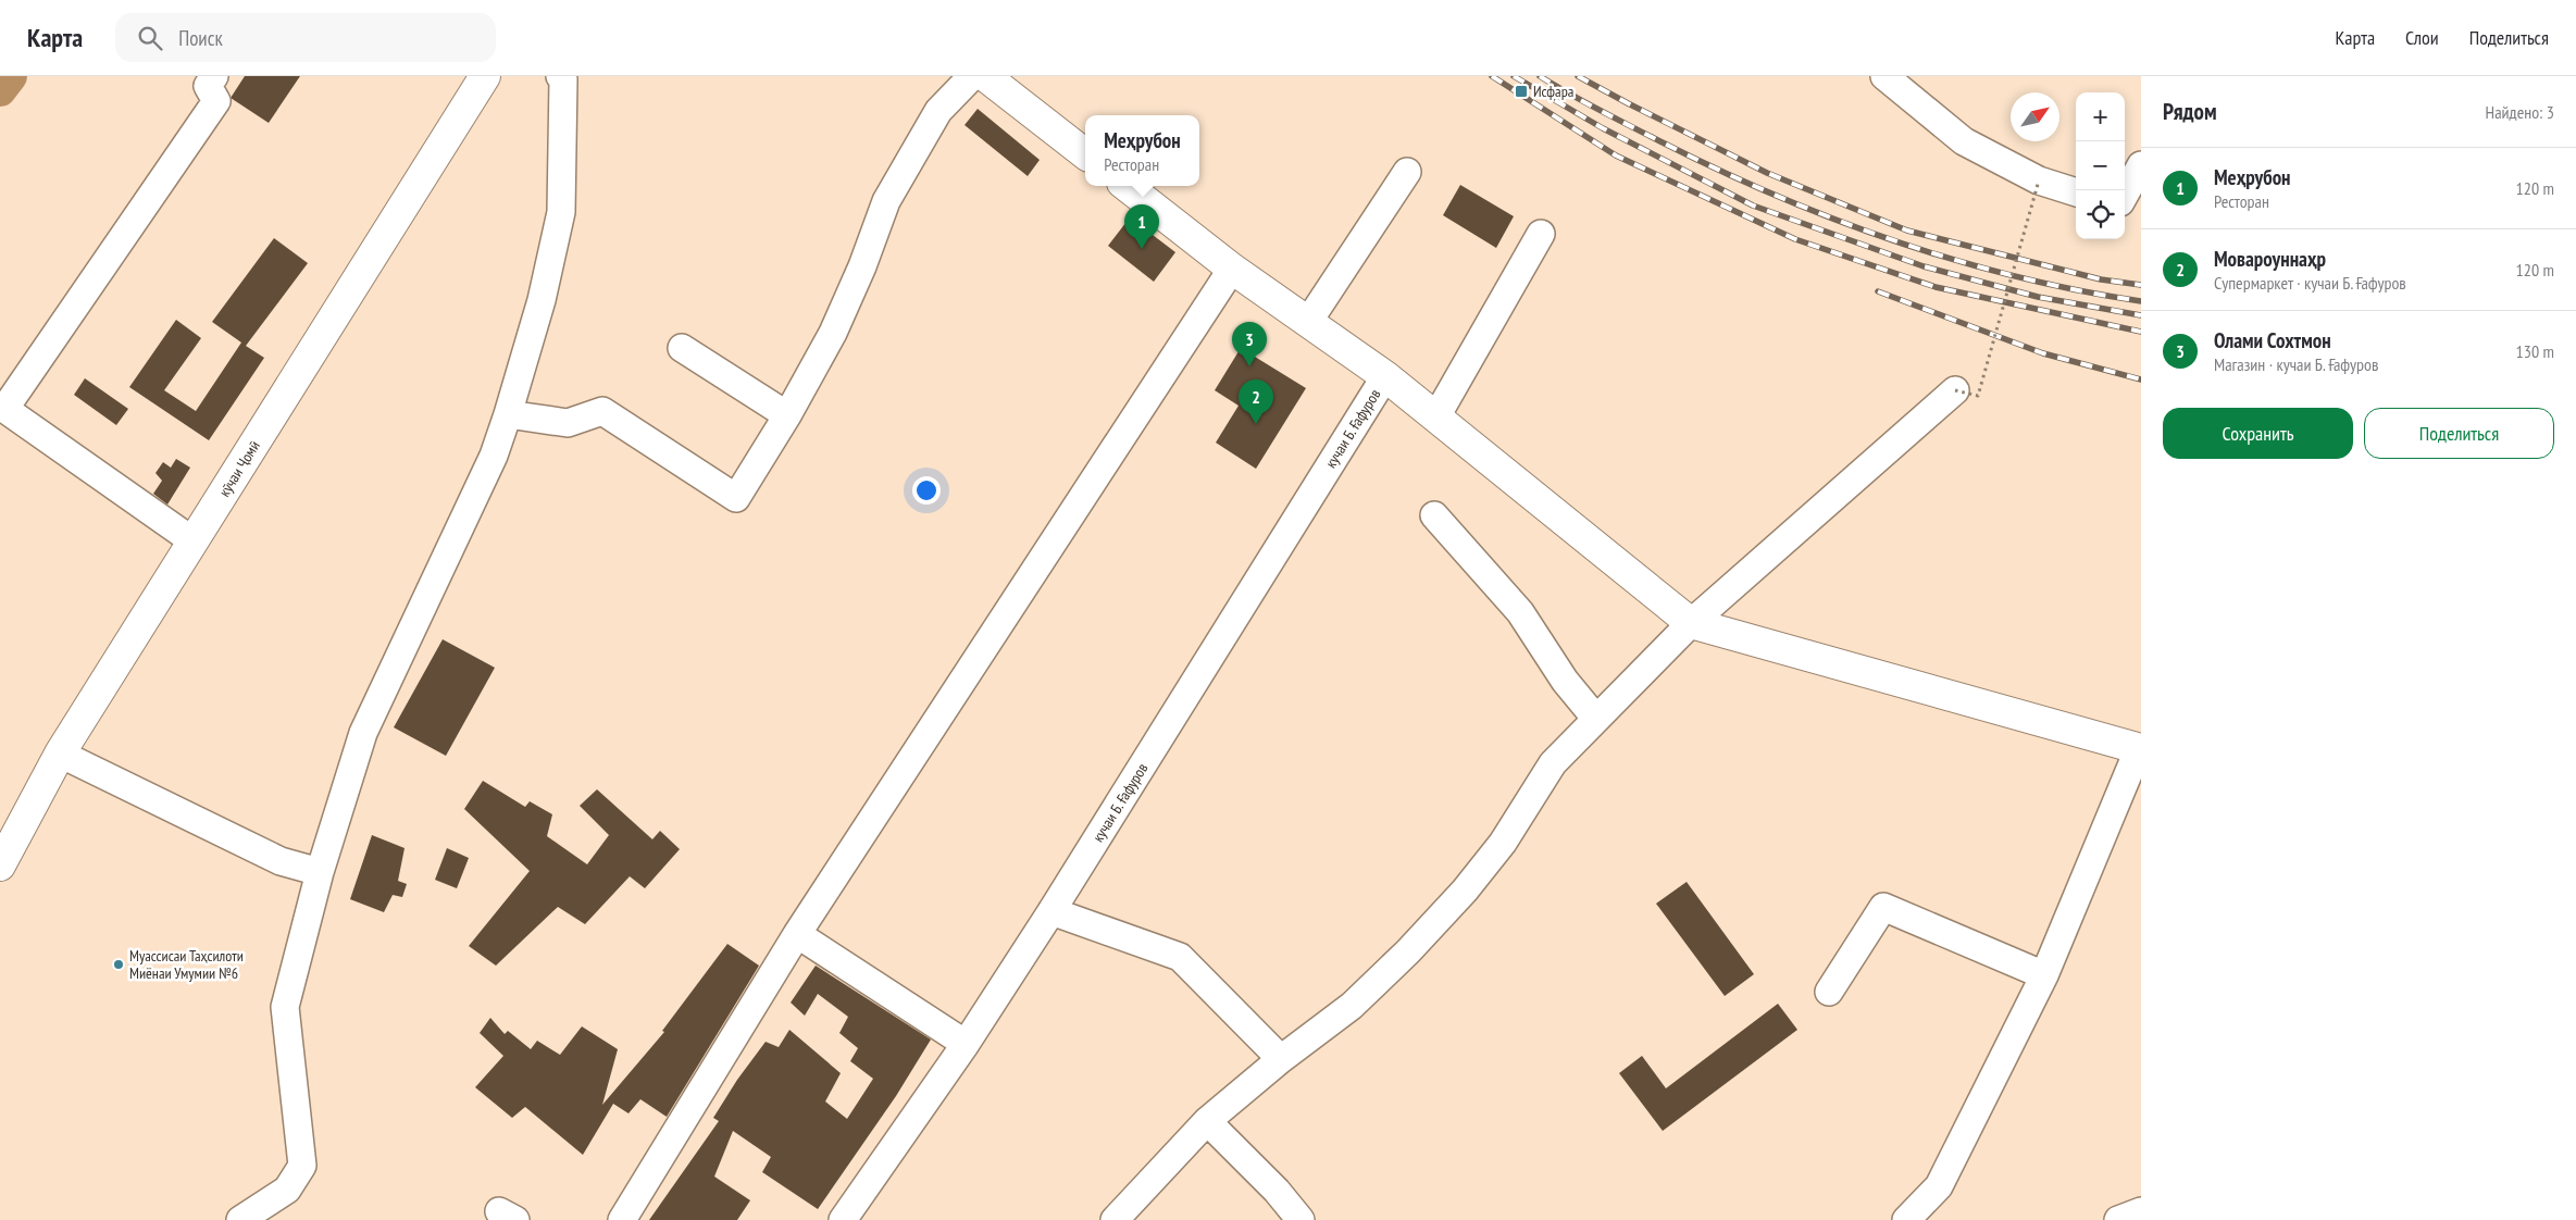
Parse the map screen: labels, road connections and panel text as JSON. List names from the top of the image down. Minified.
{"streets":{"main road":["кӯчаи Ҷомӣ"],"street":["кучаи Б. Ғафуров"]},"places":{"transit":["Исфара"],"other":["Муассисаи Таҳсилоти Миёнаи Умумии №6"]},"north":"top right","page":{"header":"Карта","search":"Поиск","nav":["Карта","Слои","Поделиться"],"heading":["Рядом","Найдено: 3"],"map_buttons":["+","−"],"popup":["Меҳрубон","Ресторан"],"list":[{"mark":"1","name":"Меҳрубон","note":"Ресторан","value":"120 m"},{"mark":"2","name":"Мовароуннаҳр","note":"Супермаркет · кучаи Б. Ғафуров","value":"120 m"},{"mark":"3","name":"Олами Сохтмон","note":"Магазин · кучаи Б. Ғафуров","value":"130 m"}],"pins":["1","3","2"],"buttons":["Сохранить","Поделиться"]}}
